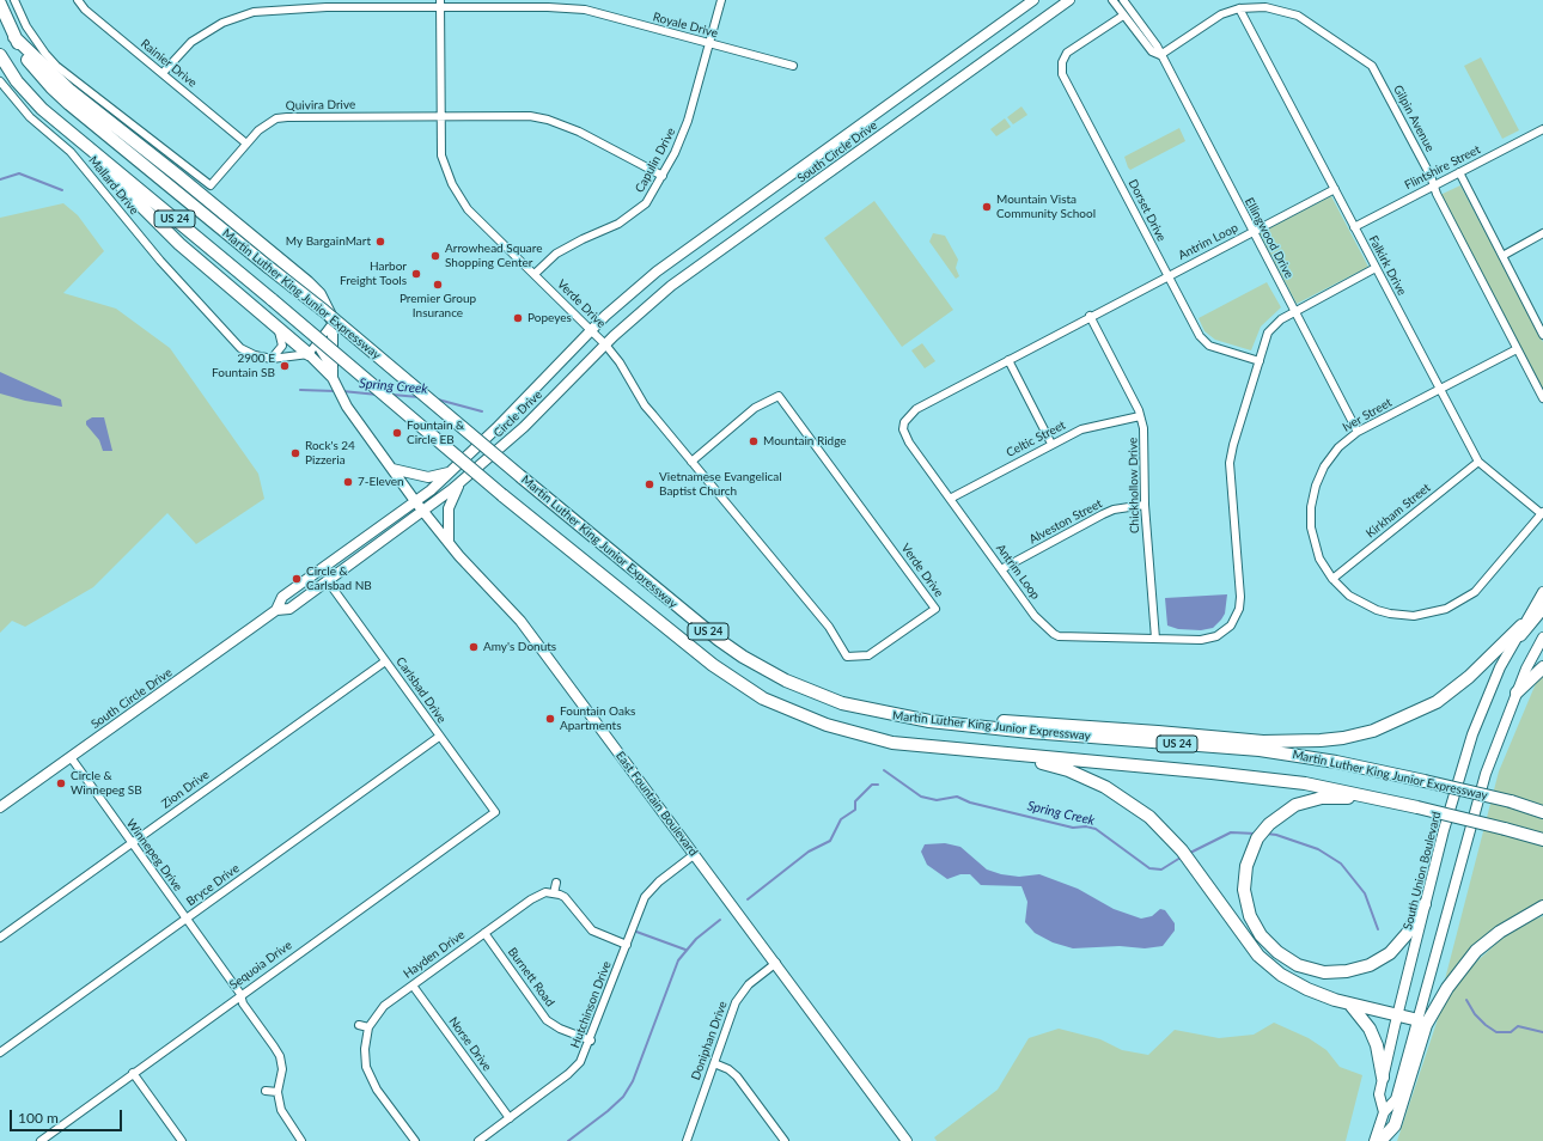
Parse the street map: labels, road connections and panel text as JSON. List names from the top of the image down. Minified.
{"streets":{"highway":["US 24","Martin Luther King Junior Expressway"],"main road":["South Circle Drive","Circle Drive","East Fountain Boulevard","South Union Boulevard"],"street":["Royale Drive","Rainier Drive","Quivira Drive","Gilpin Avenue","Capulin Drive","Flintshire Street","Mallard Drive","Dorset Drive","Ellingwood Drive","Antrim Loop","Falkirk Drive","Verde Drive","Iver Street","Celtic Street","Chickhollow Drive","Kirkham Street","Alveston Street","Carlsbad Drive","Zion Drive","Winnepeg Drive","Bryce Drive","Hayden Drive","Sequoia Drive","Burnett Road","Hutchinson Drive","Doniphan Drive","Norse Drive"]},"crossings":[["Royale Drive","Rainier Drive"],["Royale Drive","Capulin Drive"],["Royale Drive","Verde Drive"],["Rainier Drive","Quivira Drive"],["Quivira Drive","Capulin Drive"],["Quivira Drive","Verde Drive"],["Gilpin Avenue","Flintshire Street"],["Gilpin Avenue","Ellingwood Drive"],["Gilpin Avenue","Falkirk Drive"],["Gilpin Avenue","Iver Street"],["South Circle Drive","Circle Drive"],["South Circle Drive","Carlsbad Drive"],["South Circle Drive","East Fountain Boulevard"],["South Circle Drive","Winnepeg Drive"],["Capulin Drive","Verde Drive"],["Flintshire Street","Falkirk Drive"],["Mallard Drive","East Fountain Boulevard"],["Dorset Drive","Ellingwood Drive"],["Dorset Drive","Antrim Loop"],["US 24","Martin Luther King Junior Expressway"],["Ellingwood Drive","Antrim Loop"],["Ellingwood Drive","Iver Street"],["Antrim Loop","Falkirk Drive"],["Antrim Loop","Celtic Street"],["Antrim Loop","Chickhollow Drive"],["Antrim Loop","Alveston Street"],["Falkirk Drive","Iver Street"],["Falkirk Drive","Kirkham Street"],["Verde Drive","Circle Drive"],["Circle Drive","East Fountain Boulevard"],["Iver Street","Kirkham Street"],["Celtic Street","Chickhollow Drive"],["Chickhollow Drive","Alveston Street"],["Carlsbad Drive","Zion Drive"],["Carlsbad Drive","Bryce Drive"],["Carlsbad Drive","Sequoia Drive"],["Zion Drive","Winnepeg Drive"],["East Fountain Boulevard","Hutchinson Drive"],["East Fountain Boulevard","Doniphan Drive"],["Winnepeg Drive","Bryce Drive"],["Winnepeg Drive","Sequoia Drive"],["Hayden Drive","Burnett Road"],["Hayden Drive","Norse Drive"],["Burnett Road","Hutchinson Drive"],["Hutchinson Drive","Norse Drive"]],"water":["Spring Creek"],"places":["Mountain Vista Community School","My BargainMart","Arrowhead Square Shopping Center","Harbor Freight Tools","Premier Group Insurance","Popeyes","2900 E Fountain SB","Fountain & Circle EB","Mountain Ridge","Rock's 24 Pizzeria","7-Eleven","Vietnamese Evangelical Baptist Church","Circle & Carlsbad NB","Amy's Donuts","Fountain Oaks Apartments","Circle & Winnepeg SB"],"scale_bar":"100 m"}
